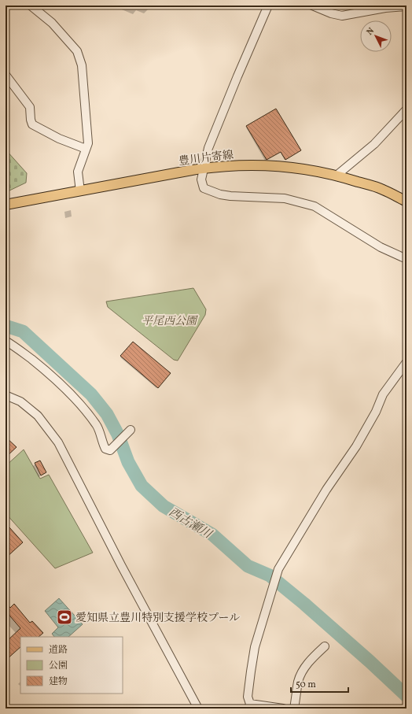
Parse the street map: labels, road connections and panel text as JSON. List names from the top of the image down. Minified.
{"streets":{"main road":["豊川片寄線"]},"water":["西古瀬川"],"parks":["平尾西公園"],"places":{"sports":["愛知県立豊川特別支援学校プール"]},"legend":["道路","公園","建物"],"scale_bar":"50 m","north":"top left"}
